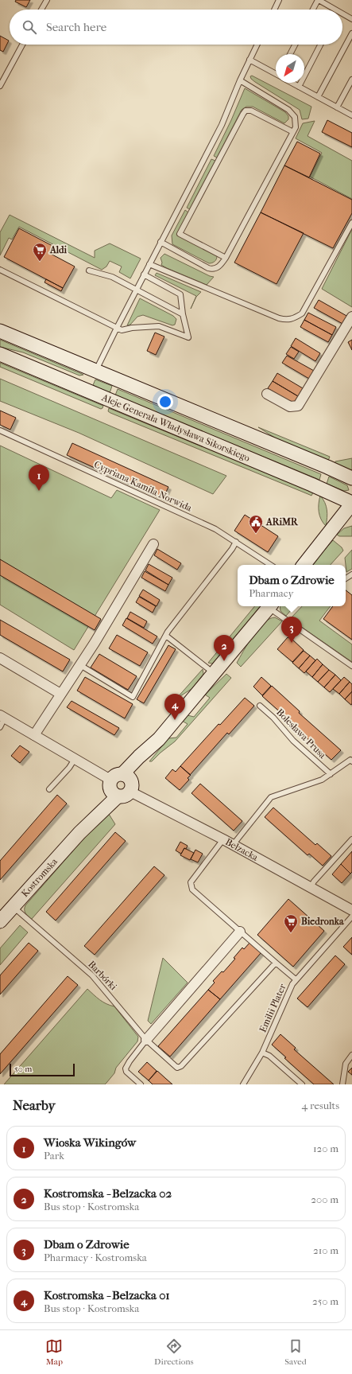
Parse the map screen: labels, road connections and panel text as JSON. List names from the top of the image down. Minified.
{"streets":{"main road":["Aleje Generała Władysława Sikorskiego","Kostromska"],"street":["Belzacka"],"lane":["Cypriana Kamila Norwida","Bolesława Prusa","Barbórki","Emilii Plater"]},"crossings":[["Belzacka","Kostromska"],["Belzacka","Emilii Plater"],["Kostromska","Barbórki"]],"places":{"supermarket":["Aldi","Biedronka"],"public building":["ARiMR"]},"scale_bar":"50 m","north":"bottom left","page":{"search":"Search here","pins":["1","3","2","4"],"popup":["Dbam o Zdrowie","Pharmacy"],"scale":"50 m","heading":["Nearby","4 results"],"list":[{"mark":"1","name":"Wioska Wikingów","note":"Park","value":"120 m"},{"mark":"2","name":"Kostromska - Belzacka 02","note":"Bus stop · Kostromska","value":"200 m"},{"mark":"3","name":"Dbam o Zdrowie","note":"Pharmacy · Kostromska","value":"210 m"},{"mark":"4","name":"Kostromska - Belzacka 01","note":"Bus stop · Kostromska","value":"250 m"}],"nav":["Map","Directions","Saved"]}}
